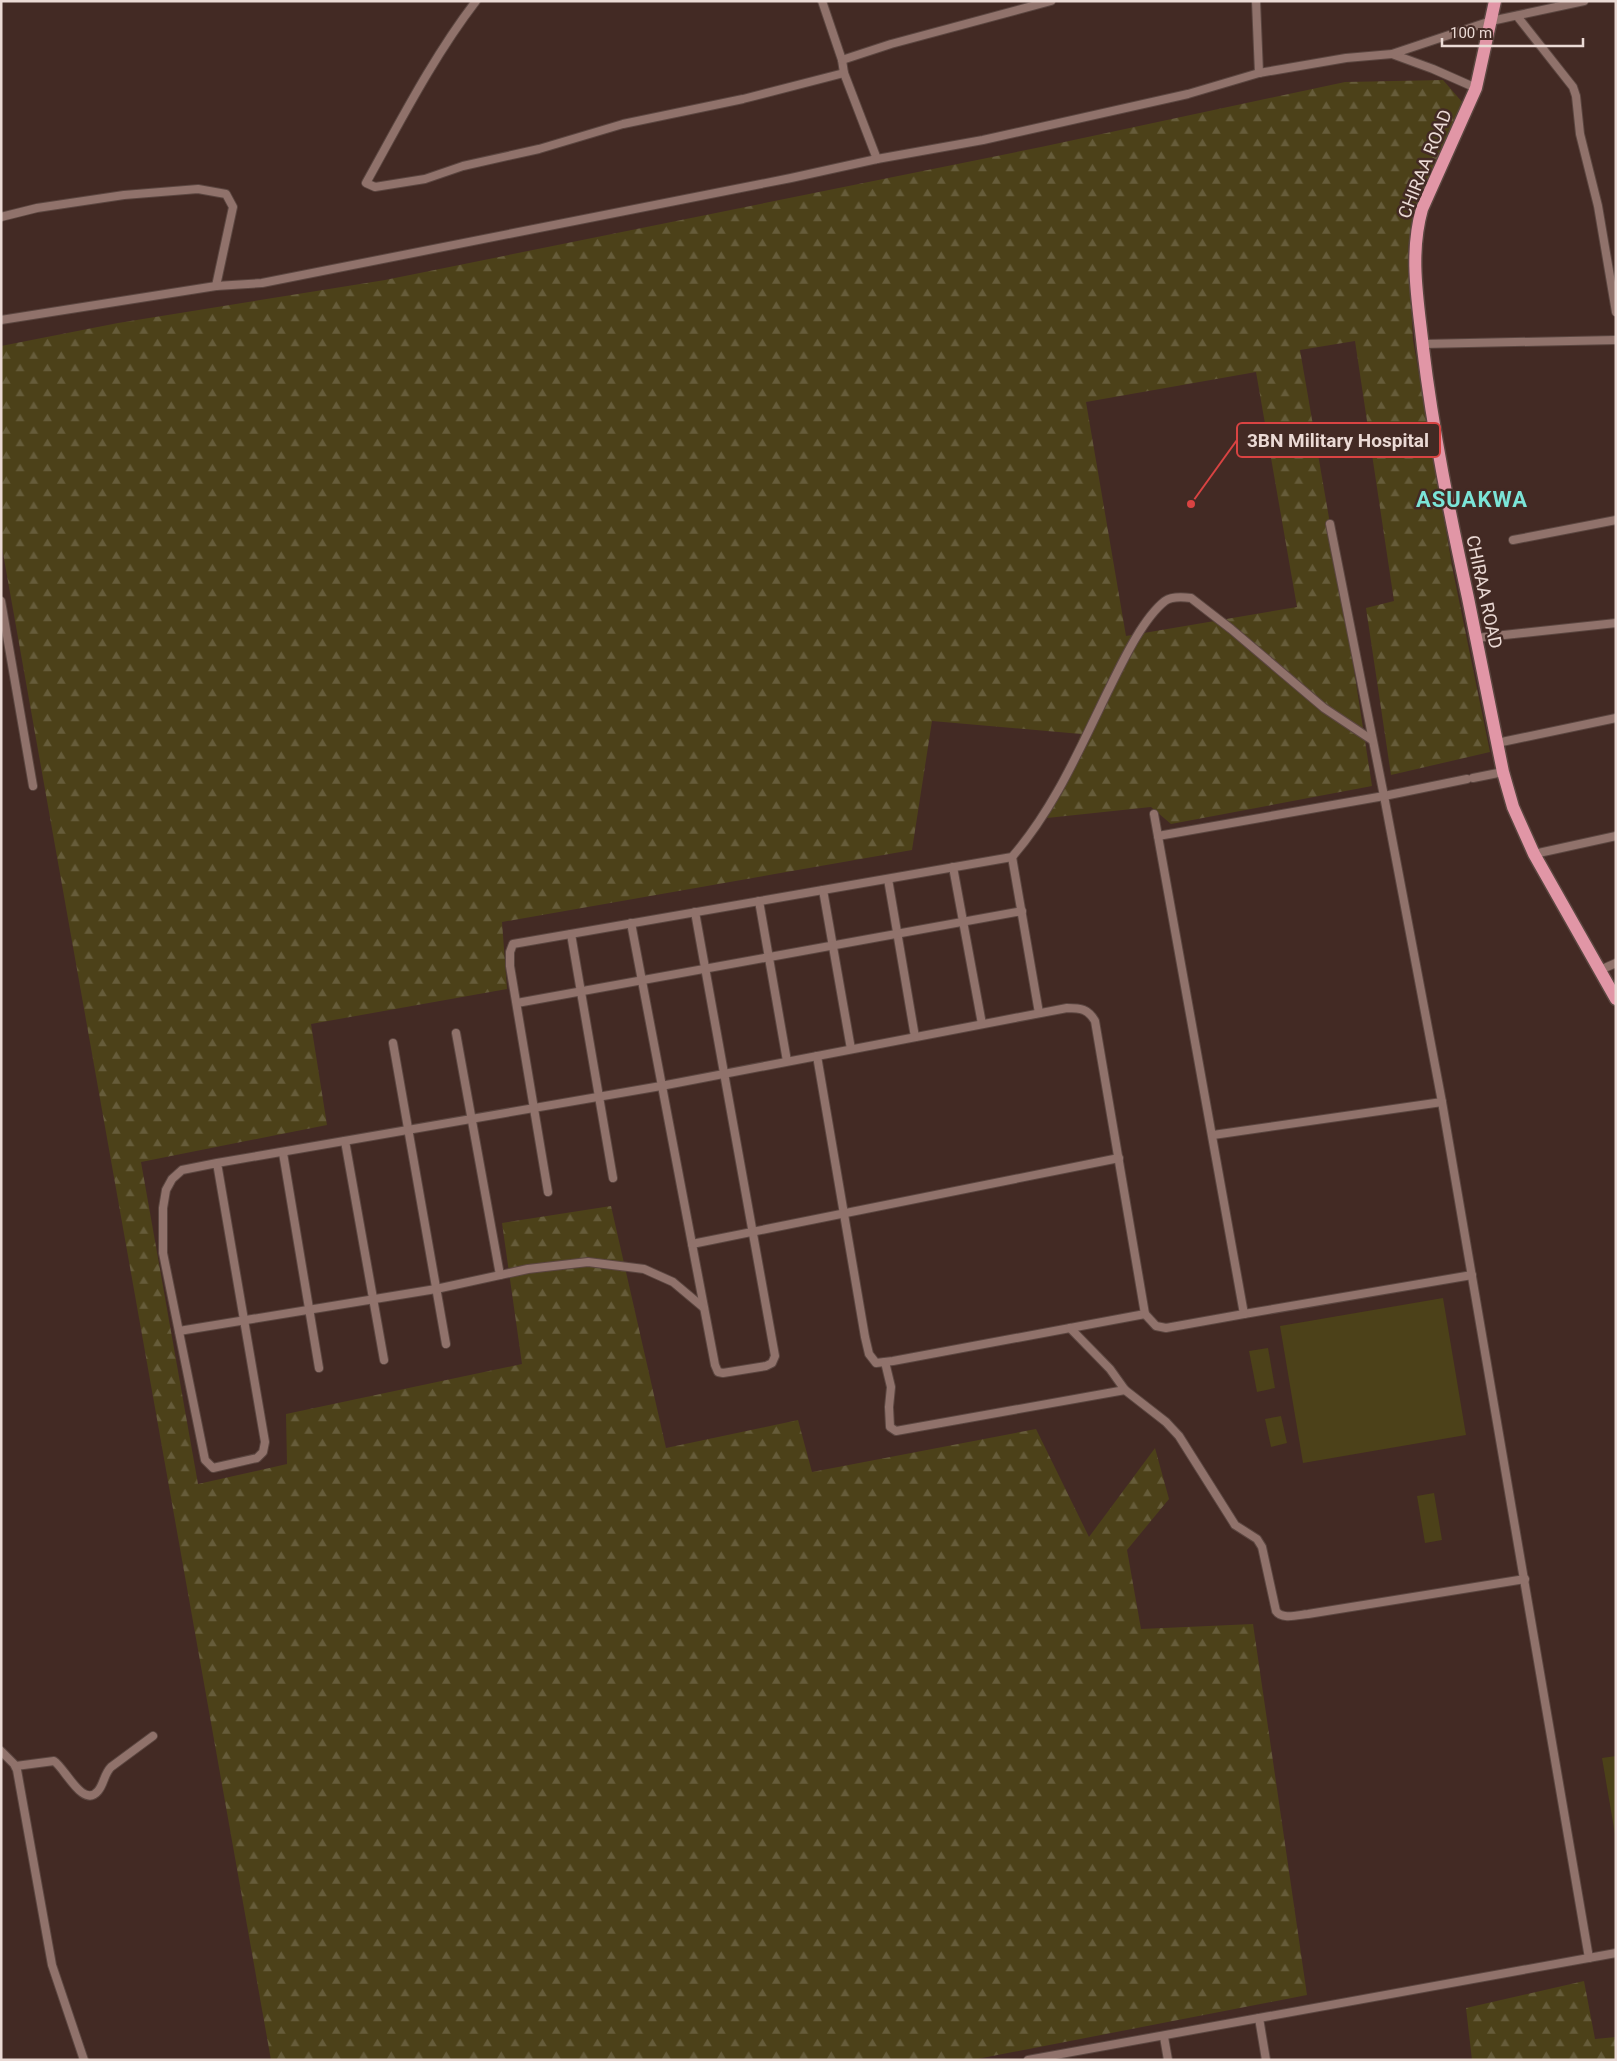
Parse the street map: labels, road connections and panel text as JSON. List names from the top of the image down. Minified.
{"streets":{"highway":["CHIRAA ROAD"]},"districts":["ASUAKWA"],"places":["3BN Military Hospital"],"scale_bar":"100 m"}
